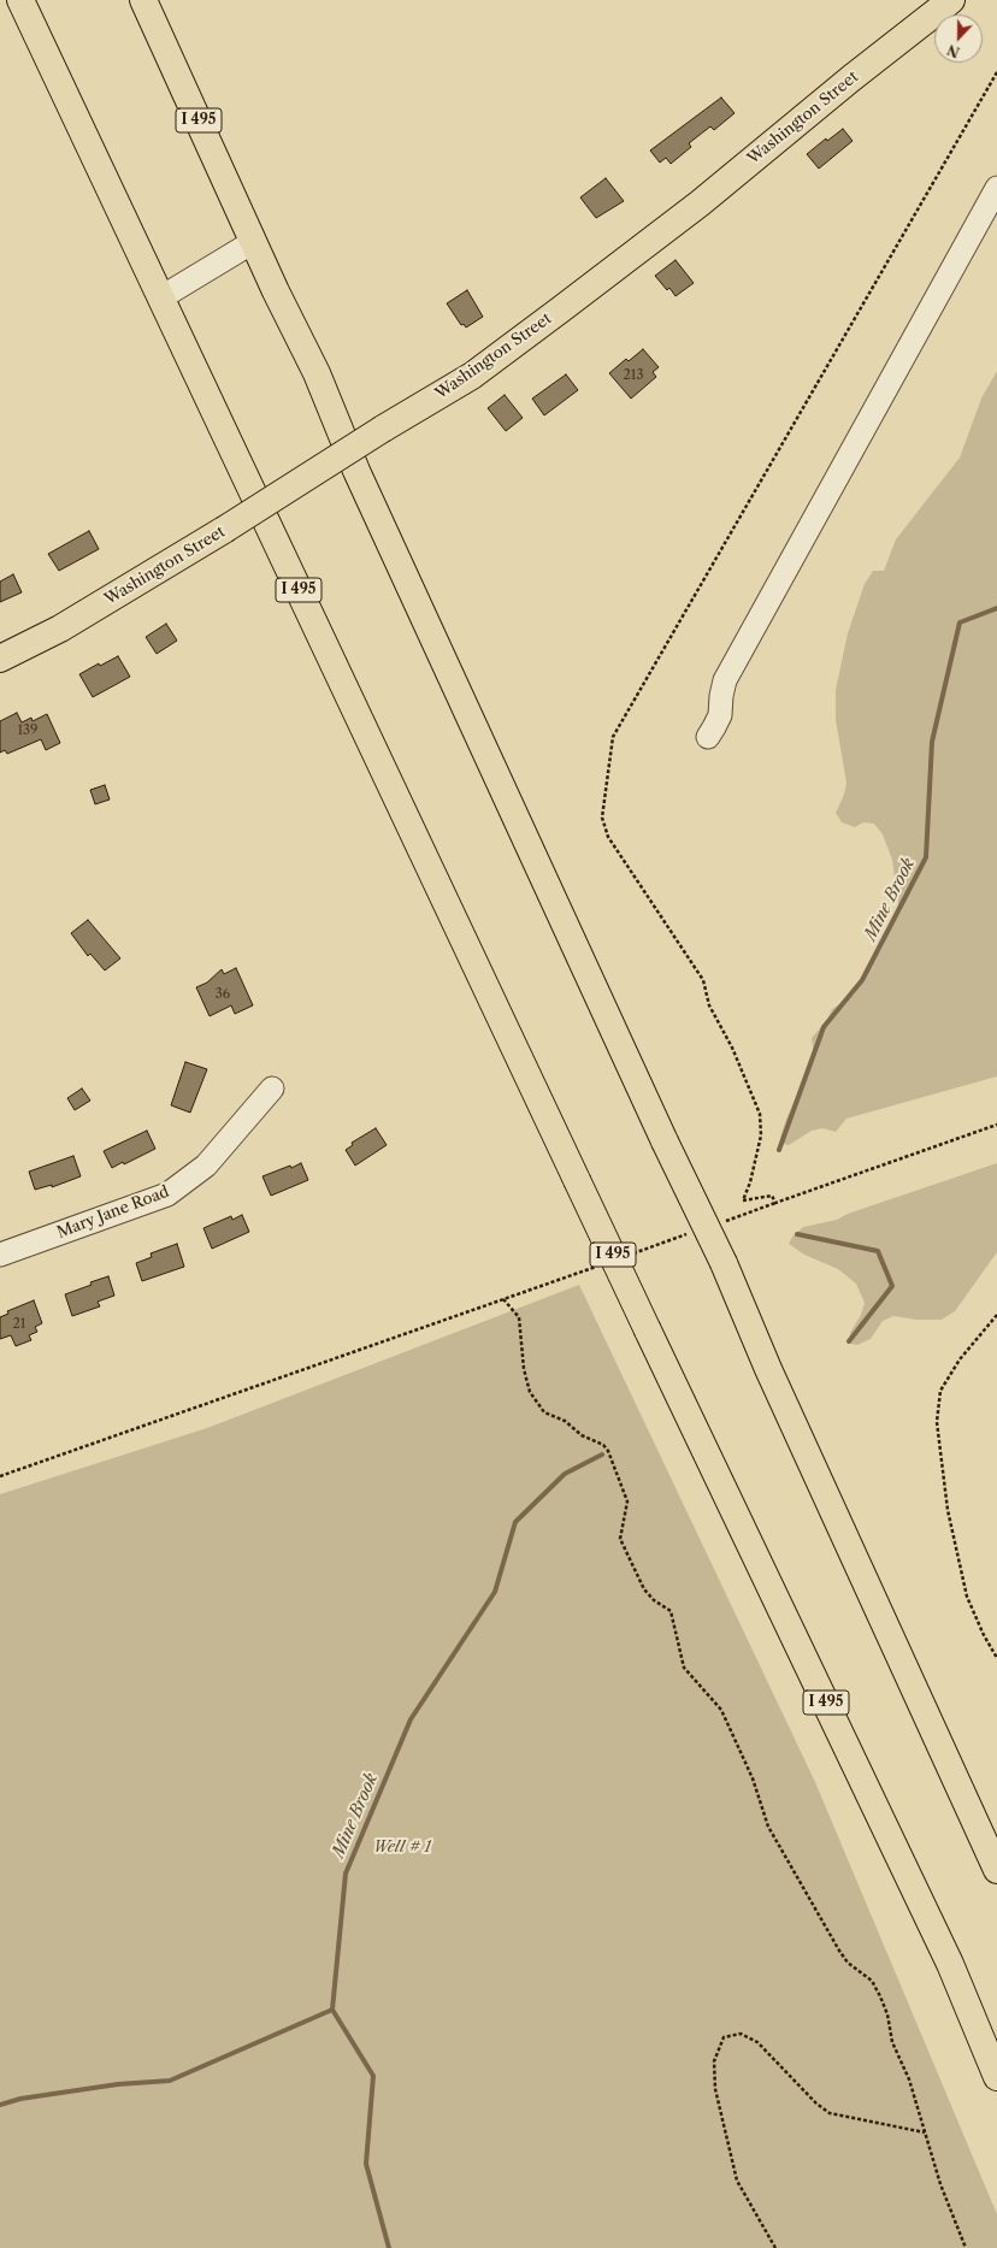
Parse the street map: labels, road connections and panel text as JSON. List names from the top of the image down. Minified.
{"streets":{"main road":["Washington Street","I 495"],"street":["Mary Jane Road"]},"water":["Mine Brook"],"parks":["Well # 1"],"house_numbers":["213","139","36","21"],"north":"bottom"}
